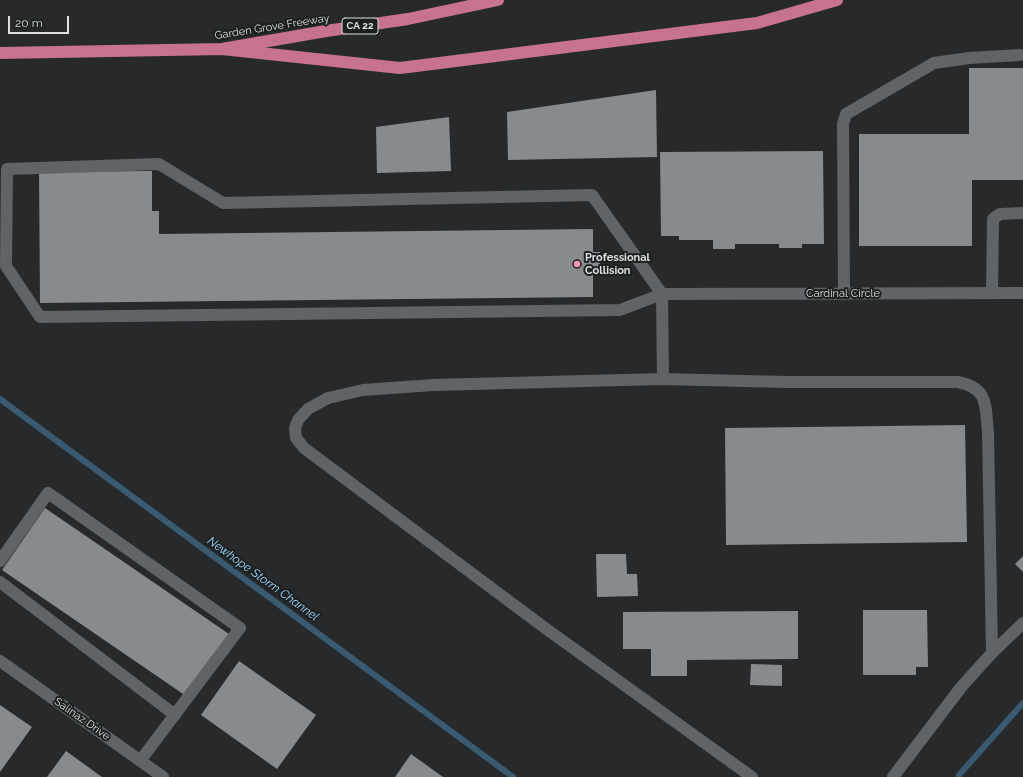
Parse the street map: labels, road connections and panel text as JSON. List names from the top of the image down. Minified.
{"streets":{"highway":["CA 22","Garden Grove Freeway"],"street":["Cardinal Circle","Salinaz Drive"]},"water":["Newhope Storm Channel"],"places":["Professional Collision"],"scale_bar":"20 m"}
